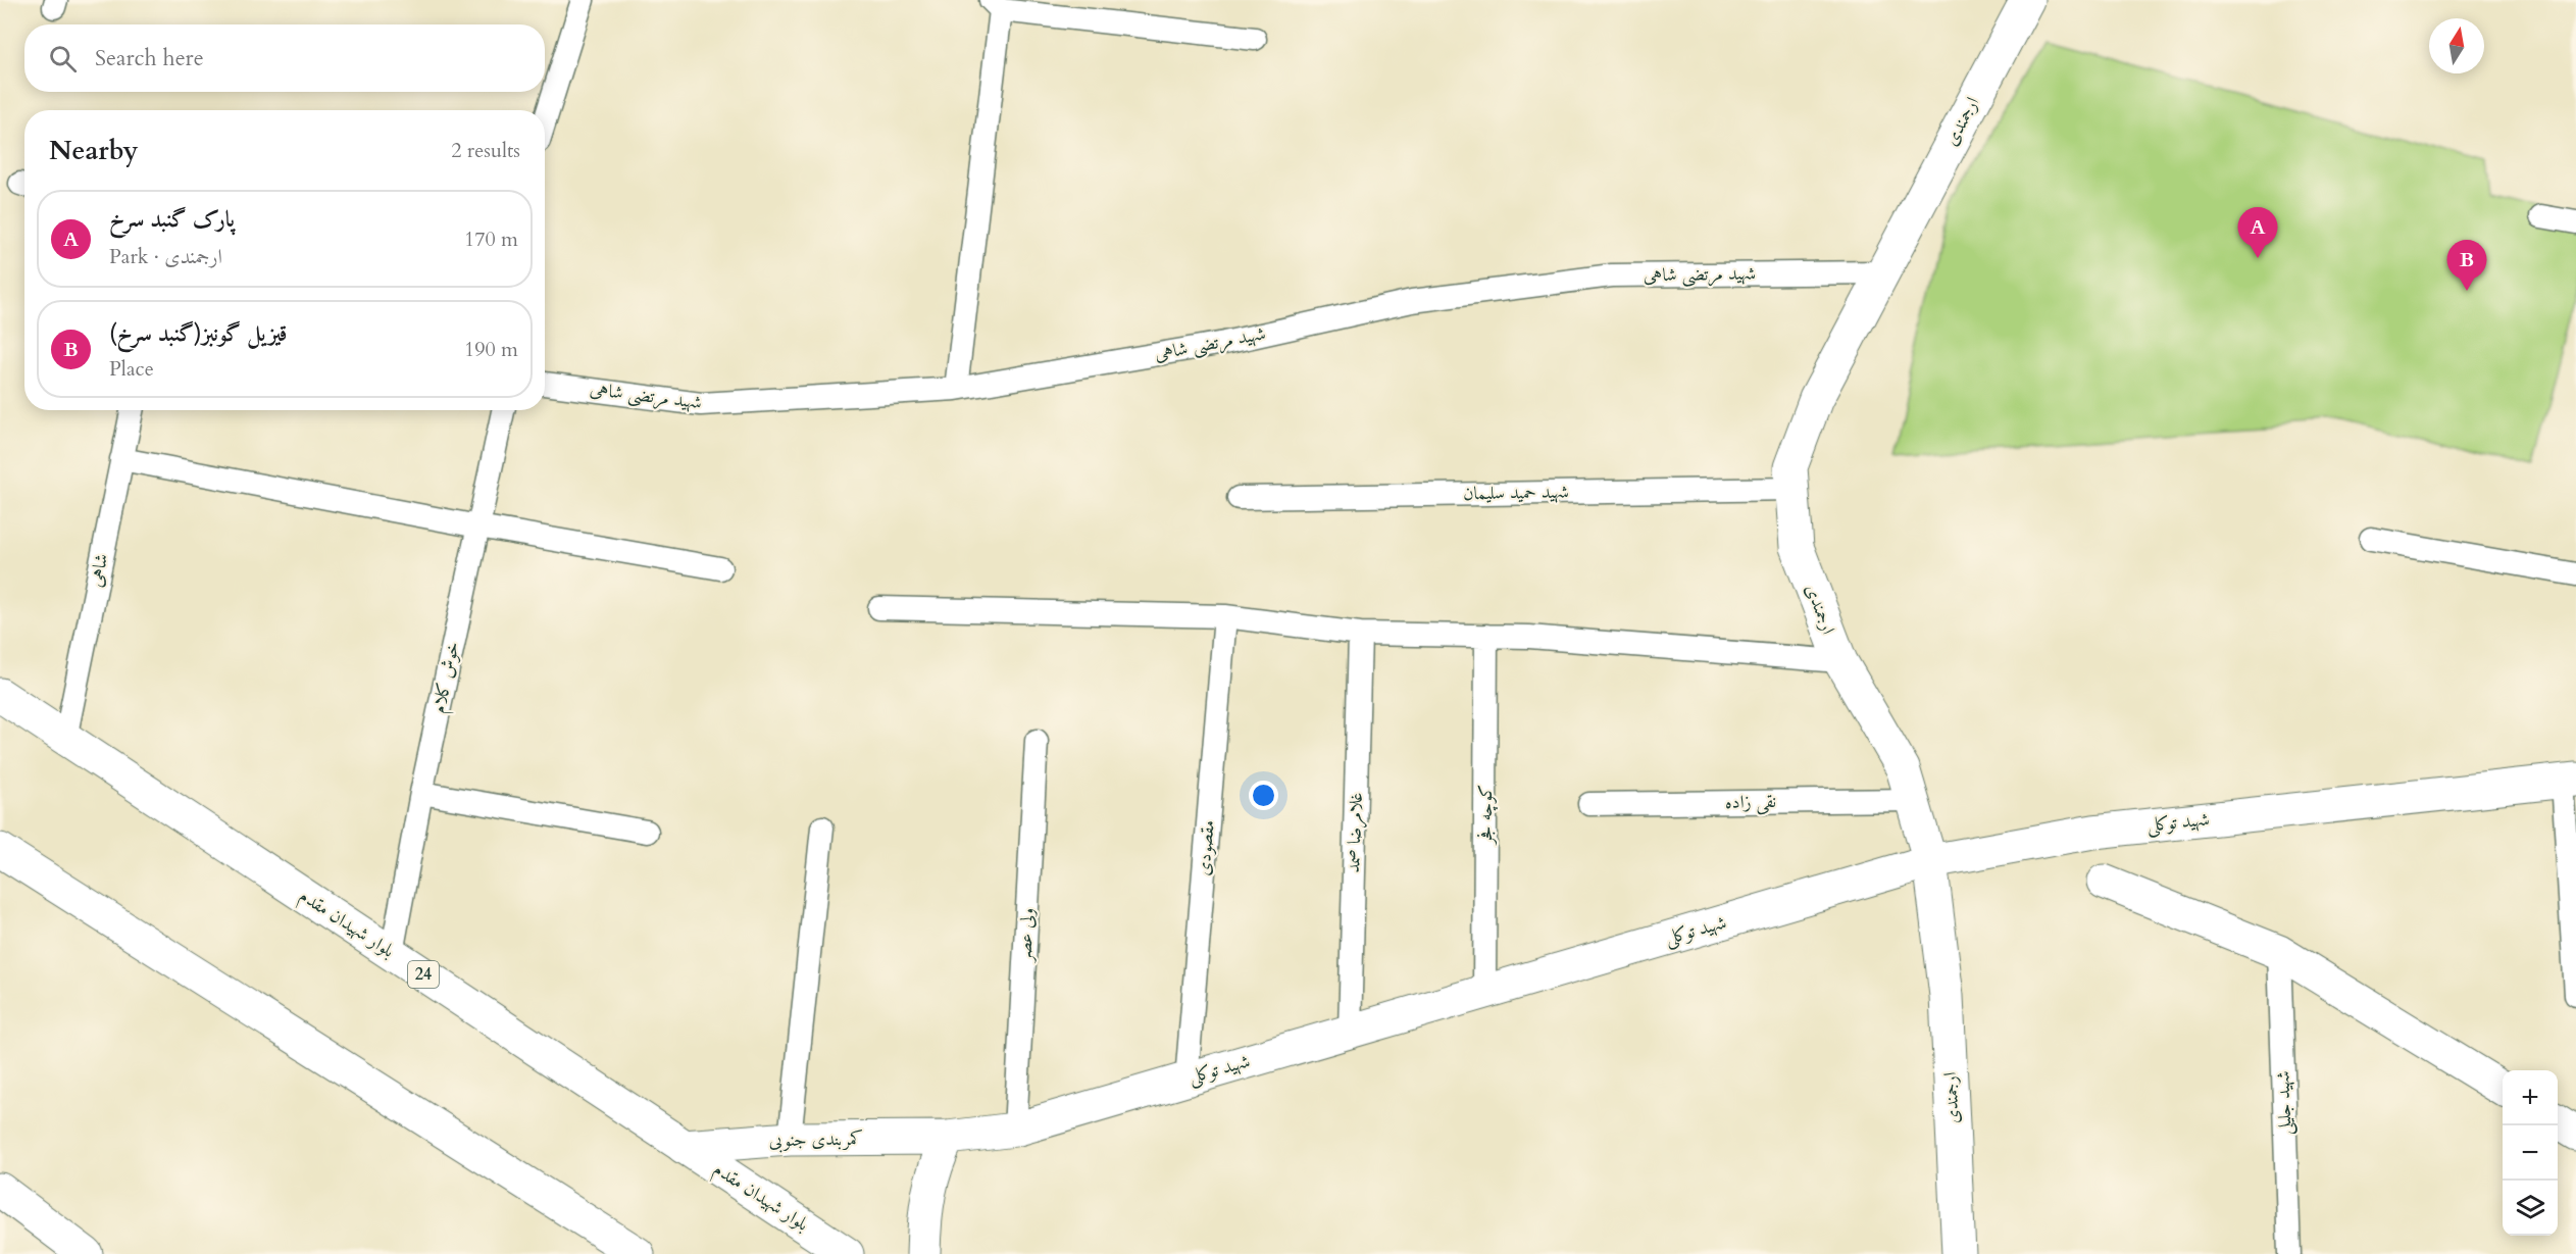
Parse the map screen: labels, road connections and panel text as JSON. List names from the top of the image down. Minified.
{"streets":{"street":["ارجمندی","شهید توکلی","بلوار شهیدان مقدم","24","کمربندی جنوبی"],"lane":["شهید مرتضی شاهی","شهید حمید سلیمان","شاهی","خوش کلام","نقی زاده","كوچه فجر","غلامرضا صمد","مقصودی","ولی عصر","شهید جلیلی"]},"crossings":[["ارجمندی","شهید مرتضی شاهی"],["ارجمندی","شهید حمید سلیمان"],["ارجمندی","نقی زاده"],["ارجمندی","شهید توکلی"],["شاهی","بلوار شهیدان مقدم"],["خوش کلام","بلوار شهیدان مقدم"],["كوچه فجر","شهید توکلی"],["شهید توکلی","غلامرضا صمد"],["شهید توکلی","مقصودی"],["شهید توکلی","ولی عصر"],["شهید توکلی","کمربندی جنوبی"],["بلوار شهیدان مقدم","کمربندی جنوبی"]],"north":"top","page":{"search":"Search here","heading":["Nearby","2 results"],"list":[{"mark":"A","name":"پارک گنبد سرخ","note":"Park · ارجمندی","value":"170 m"},{"mark":"B","name":"قیزیل گونبز(گنبد سرخ)","note":"Place","value":"190 m"}],"pins":["A","B"],"map_buttons":["+","−"]}}
